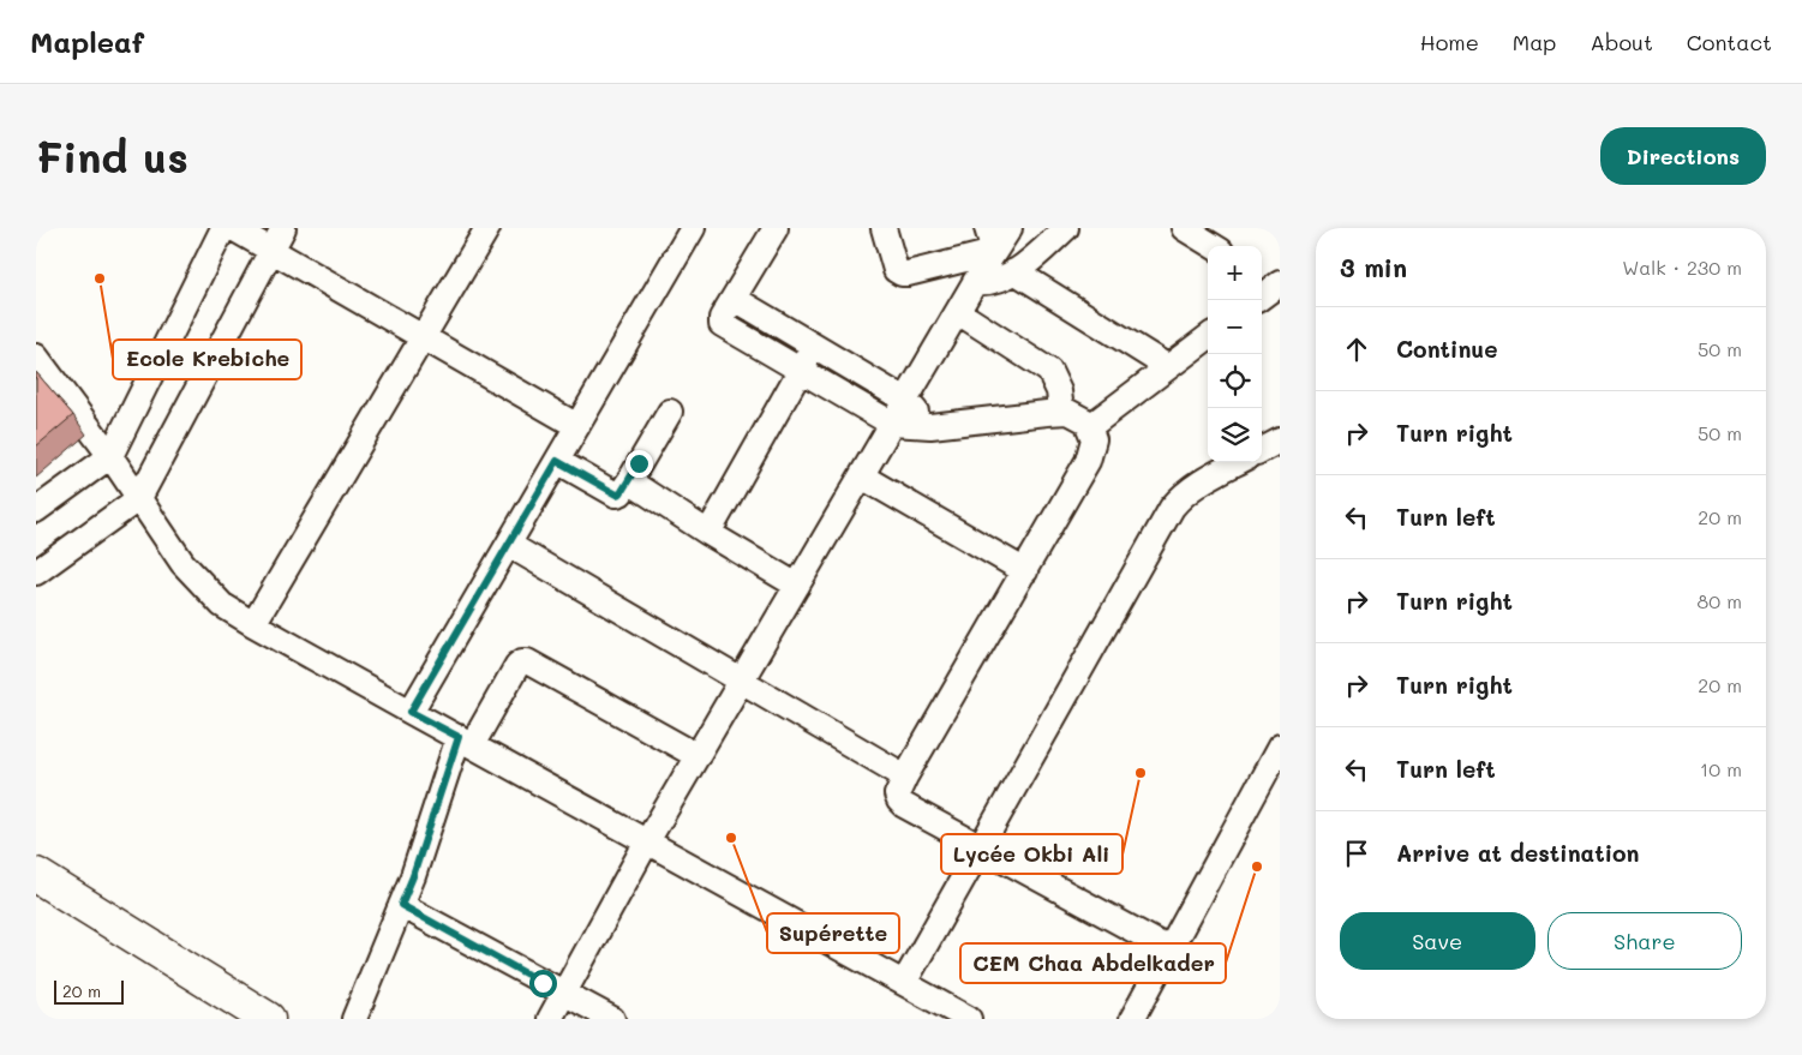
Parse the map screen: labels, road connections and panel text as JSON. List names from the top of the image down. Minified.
{"places":["Ecole Krebiche","Lycée Okbi Ali","Supérette","CEM Chaa Abdelkader"],"scale_bar":"20 m","page":{"header":"Mapleaf","nav":["Home","Map","About","Contact"],"buttons":["Directions",["Save","Share"]],"title":"Find us","heading":["3 min","Walk · 230 m"],"map_buttons":["+","−"],"list":[["Continue","50 m"],["Turn right","50 m"],["Turn left","20 m"],["Turn right","80 m"],["Turn right","20 m"],["Turn left","10 m"],"Arrive at destination"],"scale":"20 m"}}
